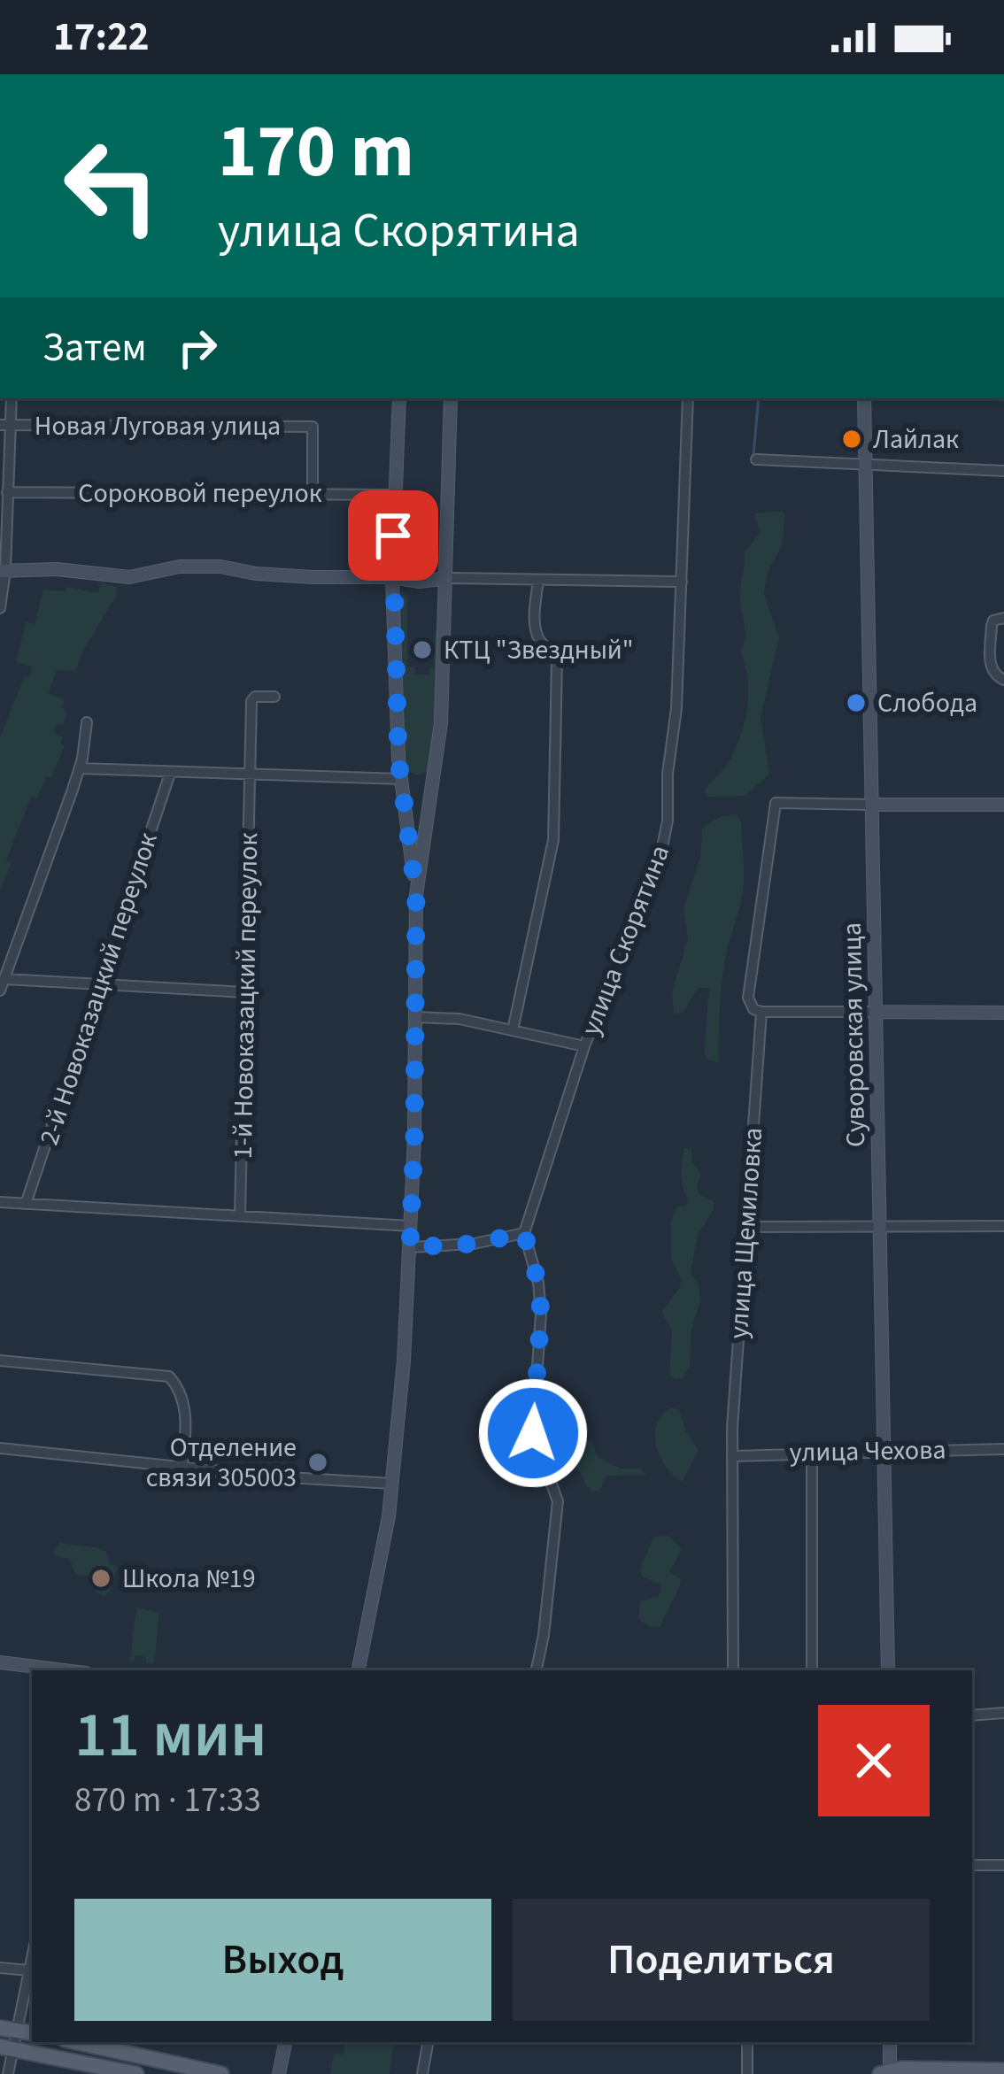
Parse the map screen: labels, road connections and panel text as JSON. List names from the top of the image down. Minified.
{"streets":{"street":["Новая Луговая улица","Сороковой переулок","улица Скорятина","2-й Новоказацкий переулок","1-й Новоказацкий переулок","Суворовская улица","улица Щемиловка","улица Чехова"]},"crossings":[["Новая Луговая улица","Сороковой переулок"],["Суворовская улица","улица Щемиловка"],["Суворовская улица","улица Чехова"],["улица Щемиловка","улица Чехова"]],"places":["Лайлак","КТЦ \"Звездный\"","Слобода","Отделение связи 305003","Школа №19"],"page":{"status":"17:22","turn":["170 m","улица Скорятина"],"then":"Затем","heading":["11 мин","870 m · 17:33"],"buttons":["Выход","Поделиться"]}}
